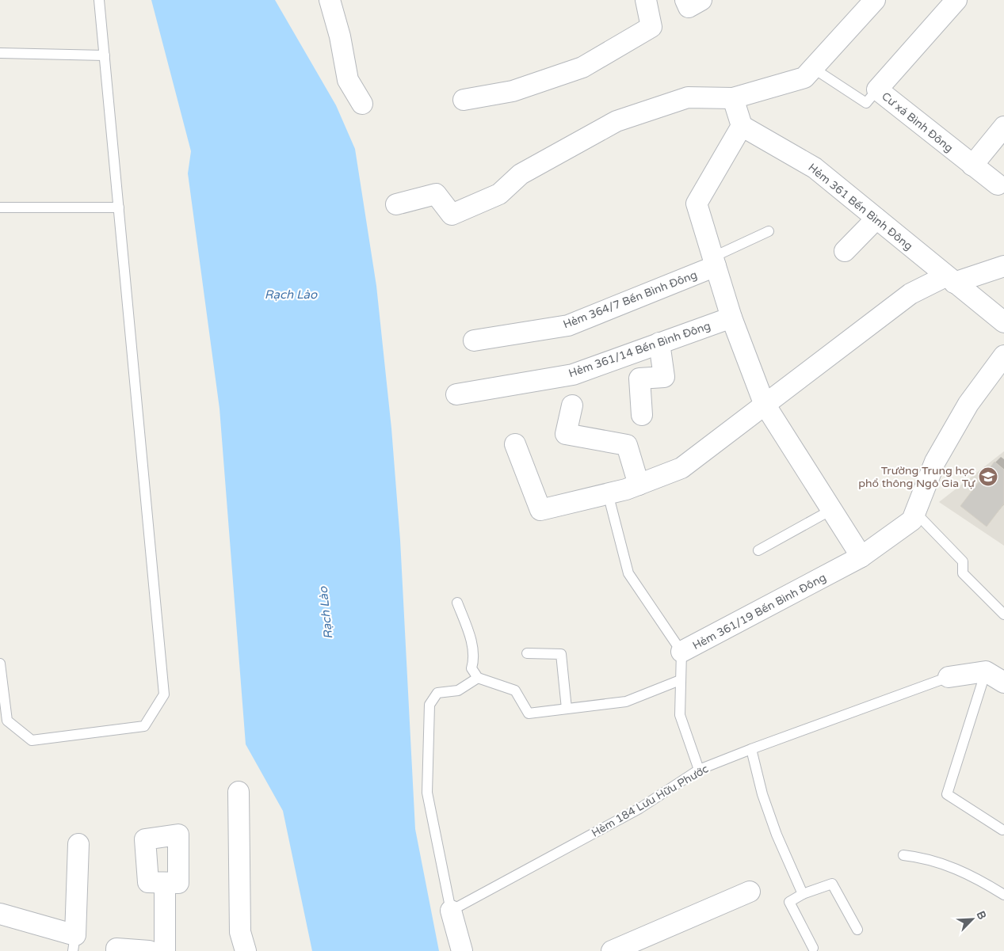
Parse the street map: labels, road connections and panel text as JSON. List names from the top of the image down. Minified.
{"streets":{"street":["Cư xá Bình Đông","Hẻm 361 Bến Bình Đông","Hẻm 364/7 Bến Bình Đông","Hẻm 361/14 Bến Bình Đông","Hẻm 361/19 Bến Bình Đông"],"lane":["Hẻm 184 Lưu Hữu Phước"]},"crossings":[["Hẻm 361/19 Bến Bình Đông","Hẻm 184 Lưu Hữu Phước"]],"water":["Rạch Lào"],"places":{"school or university":["Trường Trung học phổ thông Ngô Gia Tự"]},"north":"top right"}
